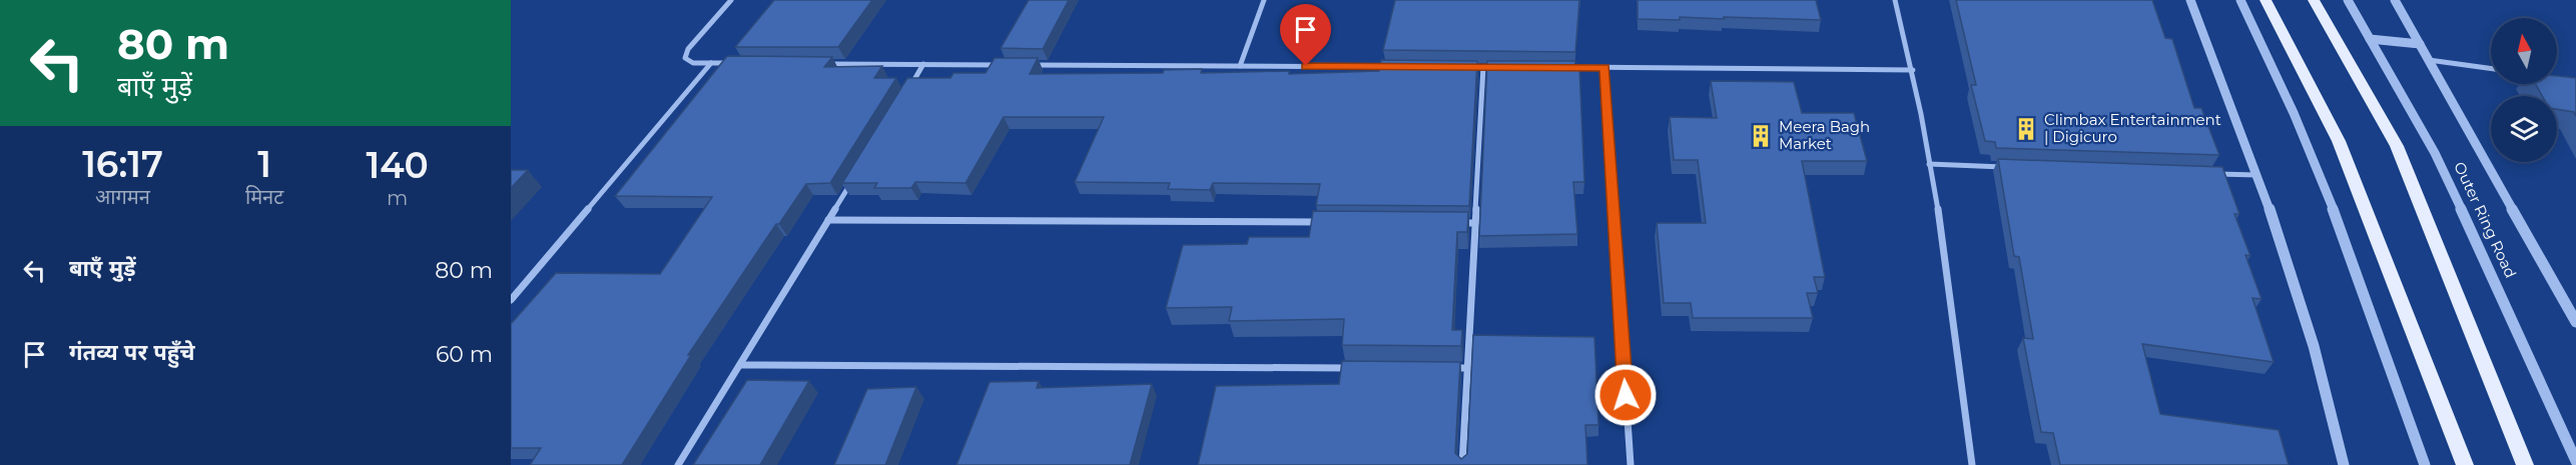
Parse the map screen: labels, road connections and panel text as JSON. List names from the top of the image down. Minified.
{"streets":{"street":["Outer Ring Road"]},"places":{"building":["Climbax Entertainment | Digicuro","Meera Bagh Market"]},"north":"top","page":{"turn":["80 m","बाएँ मुड़ें"],"eta":["16:17","आगमन","1","मिनट","140","m"],"list":[{"name":"बाएँ मुड़ें","value":"80 m"},{"name":"गंतव्य पर पहुँचे","value":"60 m"}]}}
